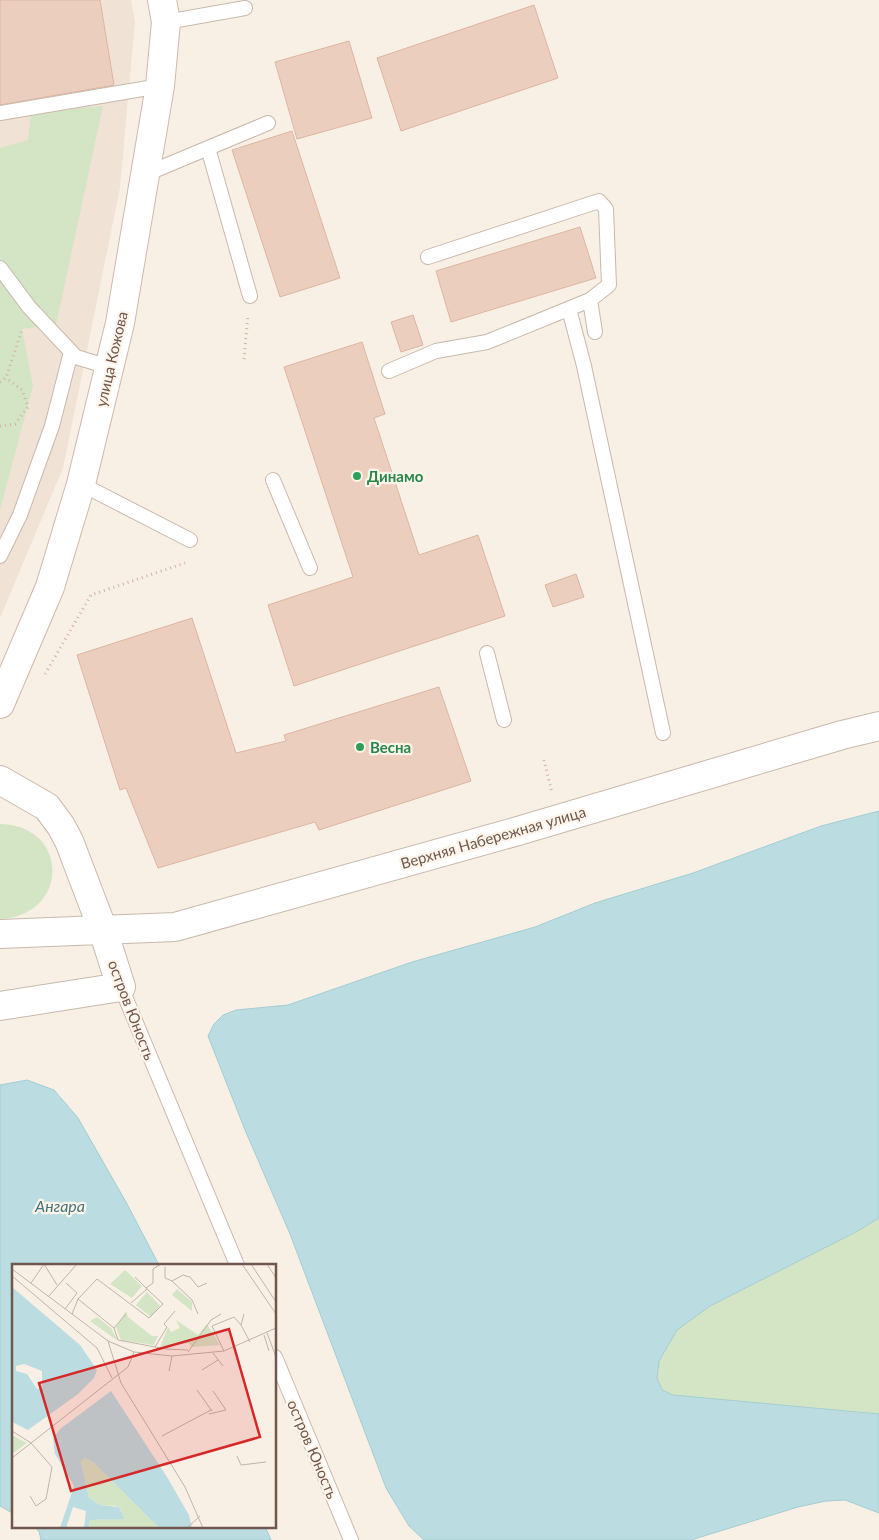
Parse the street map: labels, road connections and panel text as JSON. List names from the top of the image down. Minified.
{"streets":{"street":["улица Кожова","Верхняя Набережная улица","остров Юность"]},"crossings":[["Верхняя Набережная улица","остров Юность"]],"water":["Ангара"],"places":["Динамо","Весна"]}
